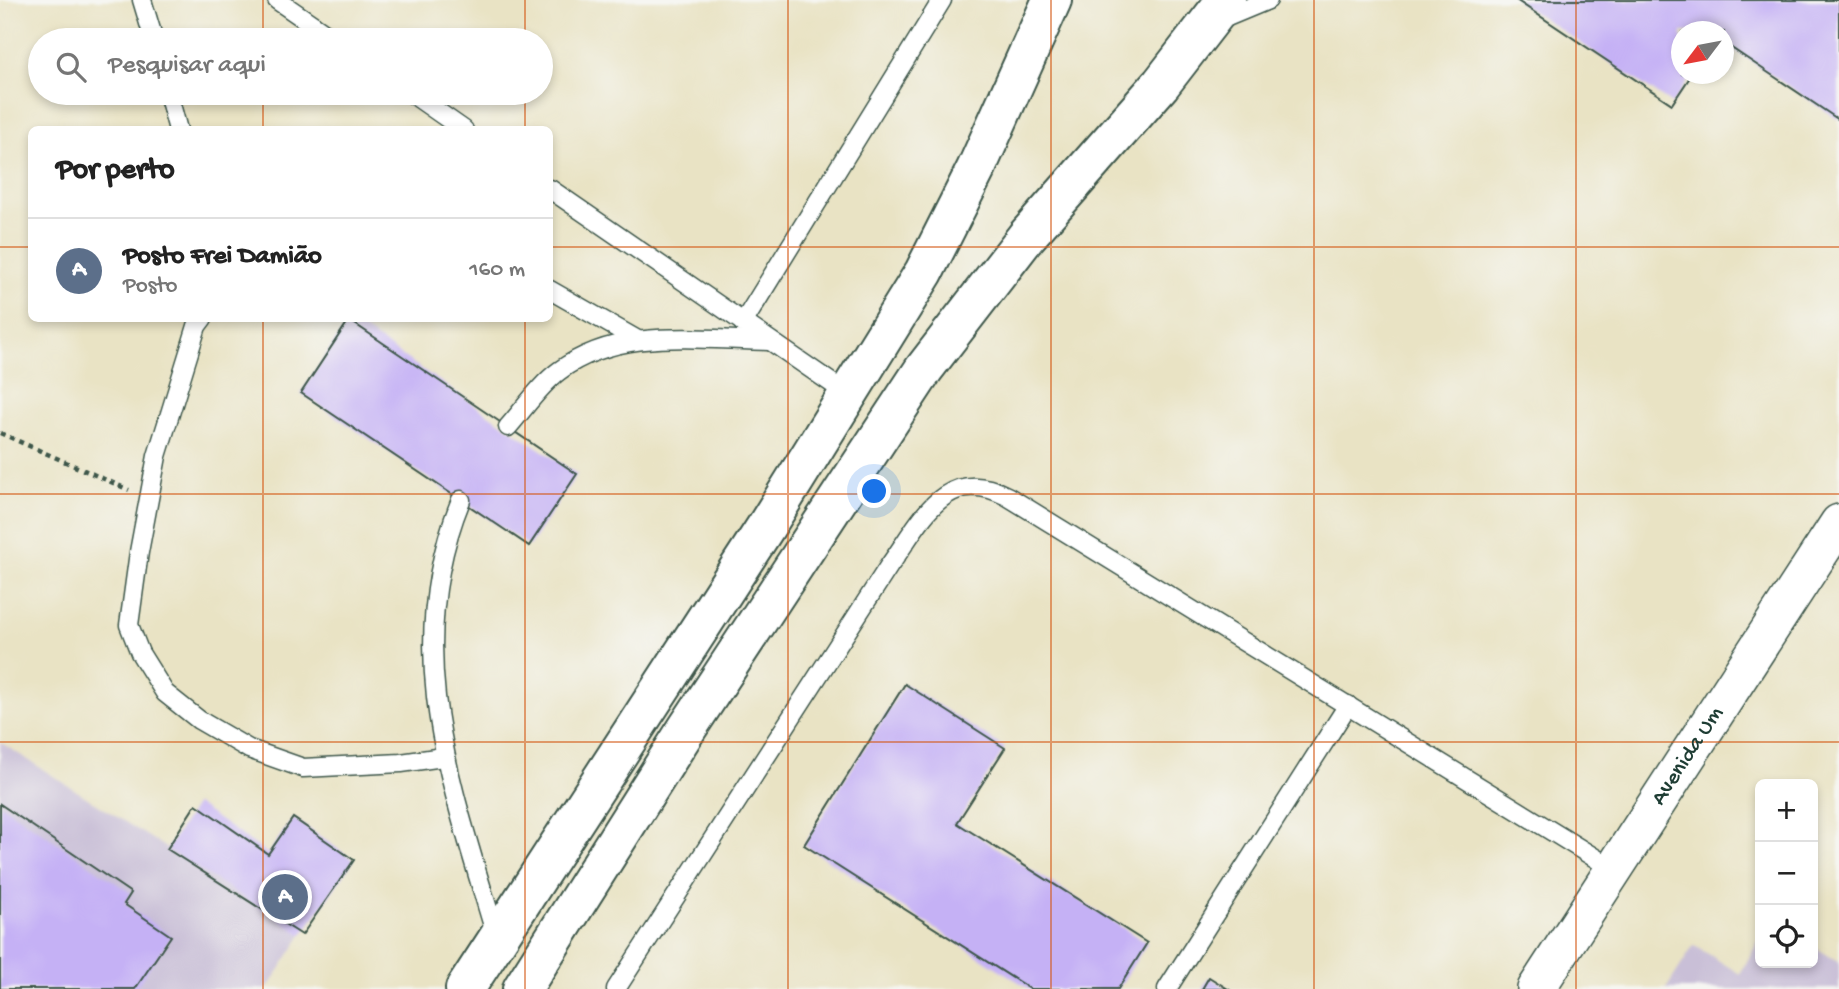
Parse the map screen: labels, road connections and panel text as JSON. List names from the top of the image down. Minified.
{"streets":{"street":["Avenida Um"]},"north":"bottom left","page":{"search":"Pesquisar aqui","heading":"Por perto","list":[{"mark":"A","name":"Posto Frei Damião","note":"Posto","value":"160 m"}],"map_buttons":["+","−"],"pins":"A"}}
